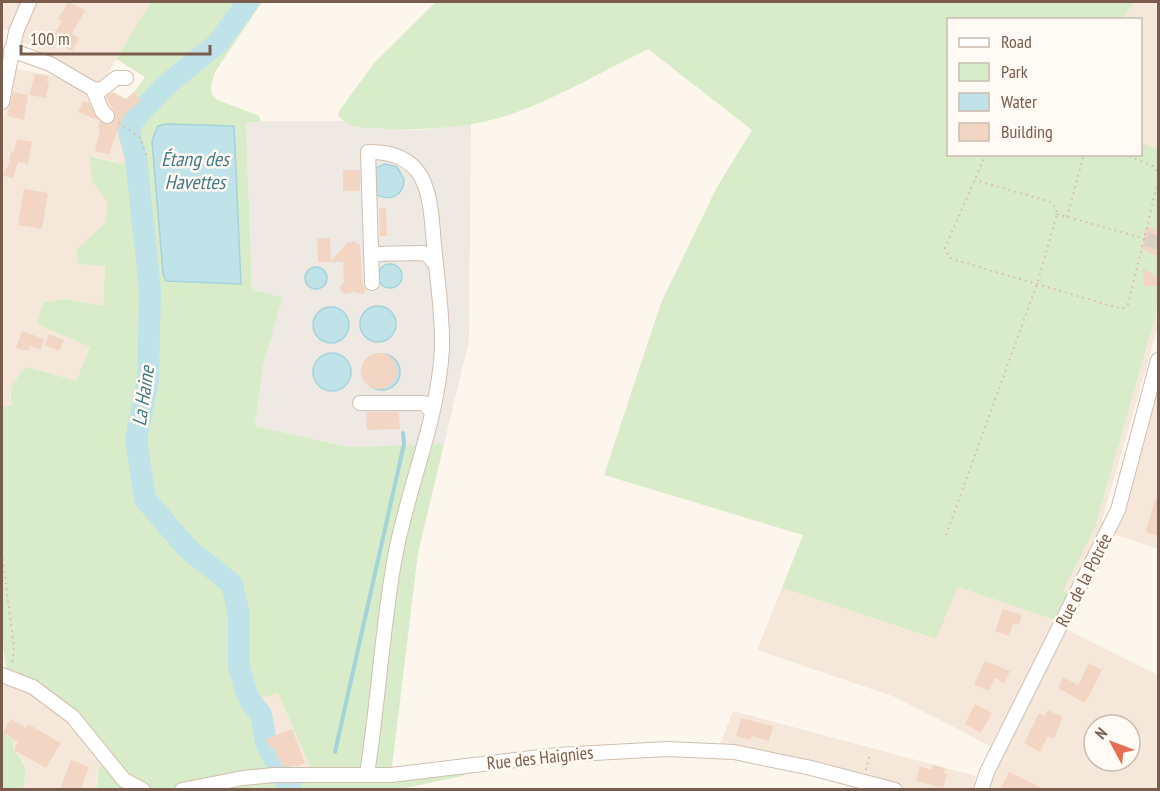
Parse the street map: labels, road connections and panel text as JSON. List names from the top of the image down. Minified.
{"streets":{"street":["Rue de la Potrée","Rue des Haignies"]},"water":["Étang des Havettes","La Haine"],"legend":["Road","Park","Water","Building"],"scale_bar":"100 m","north":"top left"}
